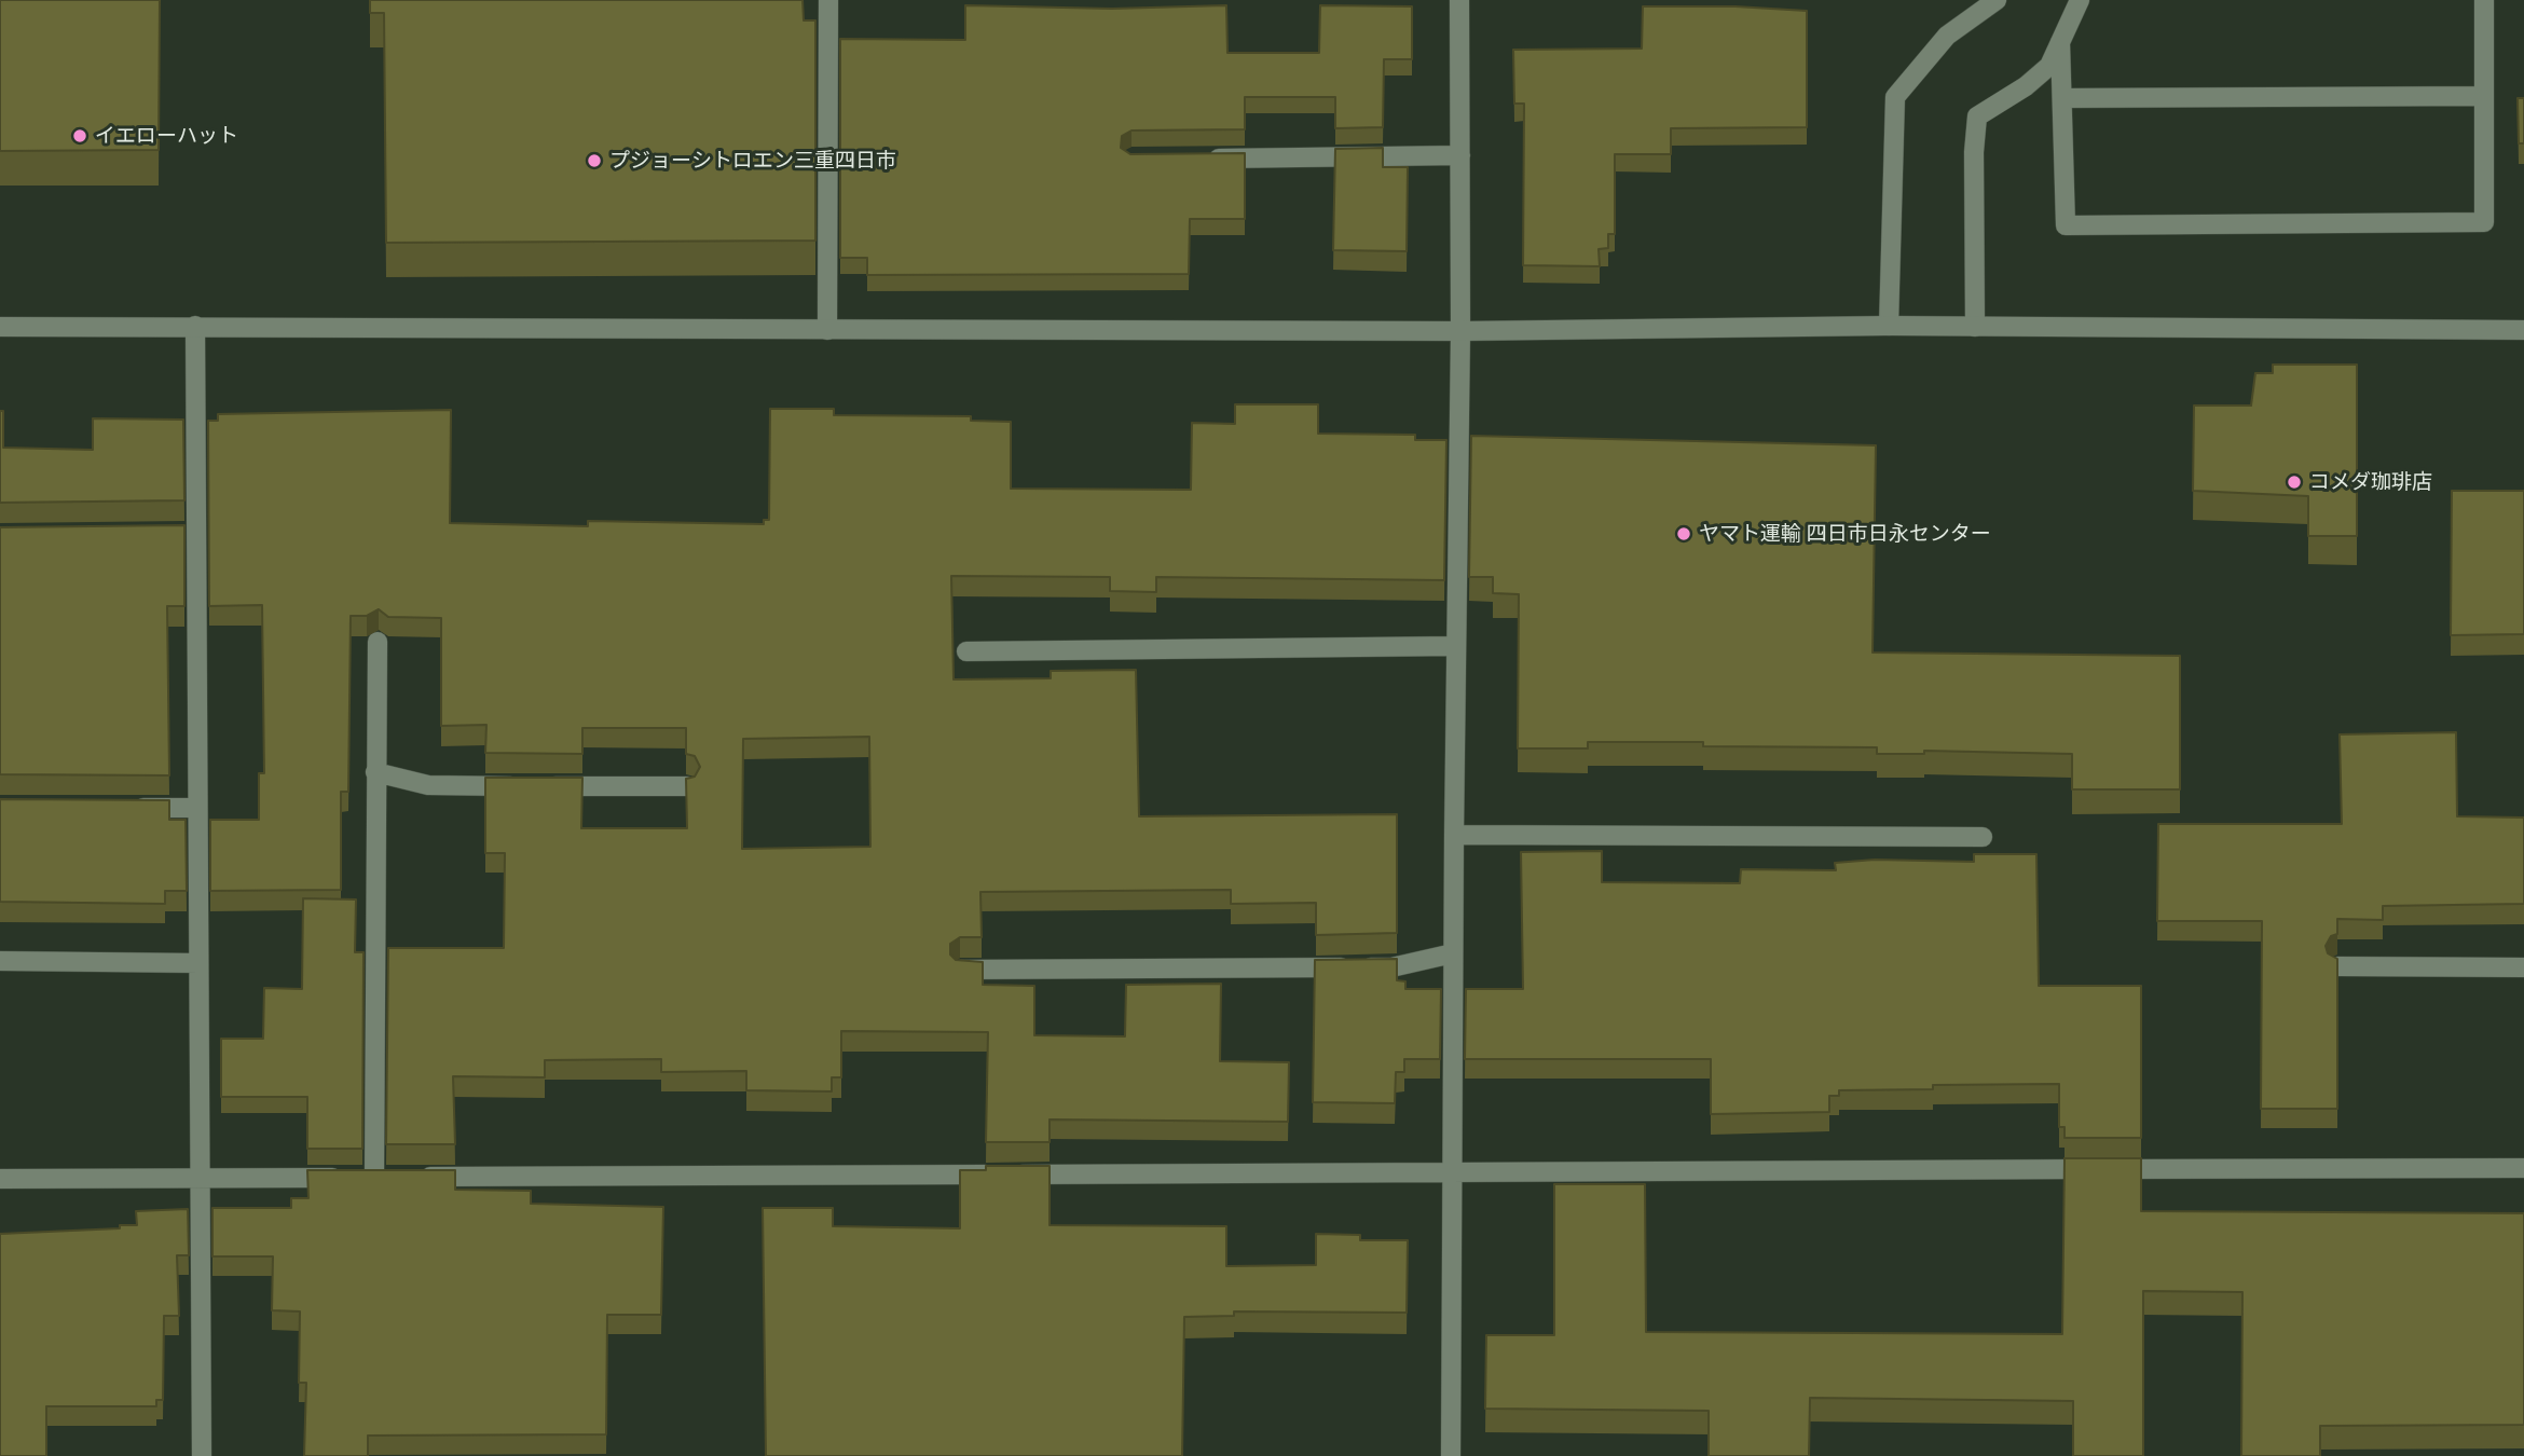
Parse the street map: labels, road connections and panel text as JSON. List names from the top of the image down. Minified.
{"places":["イエローハット","プジョーシトロエン三重四日市","コメダ珈琲店","ヤマト運輸 四日市日永センター"]}
